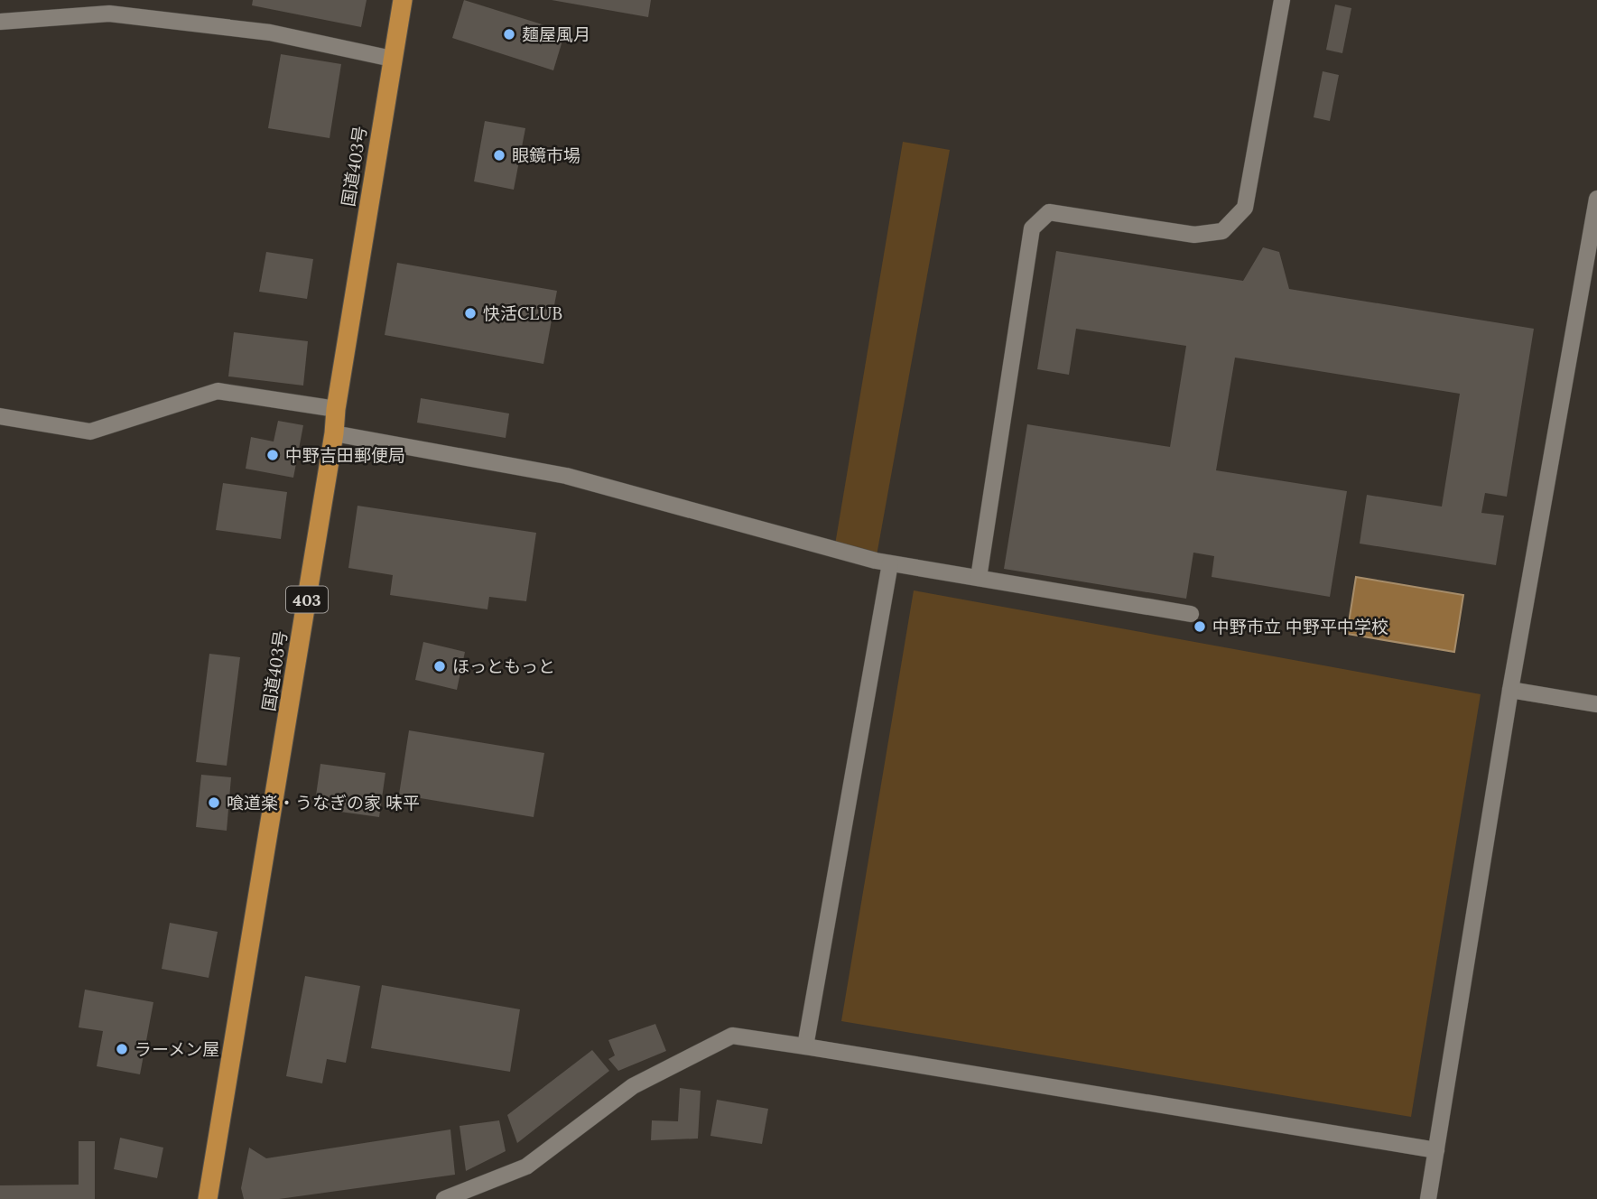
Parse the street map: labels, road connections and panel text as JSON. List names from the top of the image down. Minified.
{"streets":{"highway":["国道403号","403"]},"places":["麺屋風月","眼鏡市場","快活CLUB","中野吉田郵便局","中野市立 中野平中学校","ほっともっと","喰道楽・うなぎの家 味平","ラーメン屋"]}
